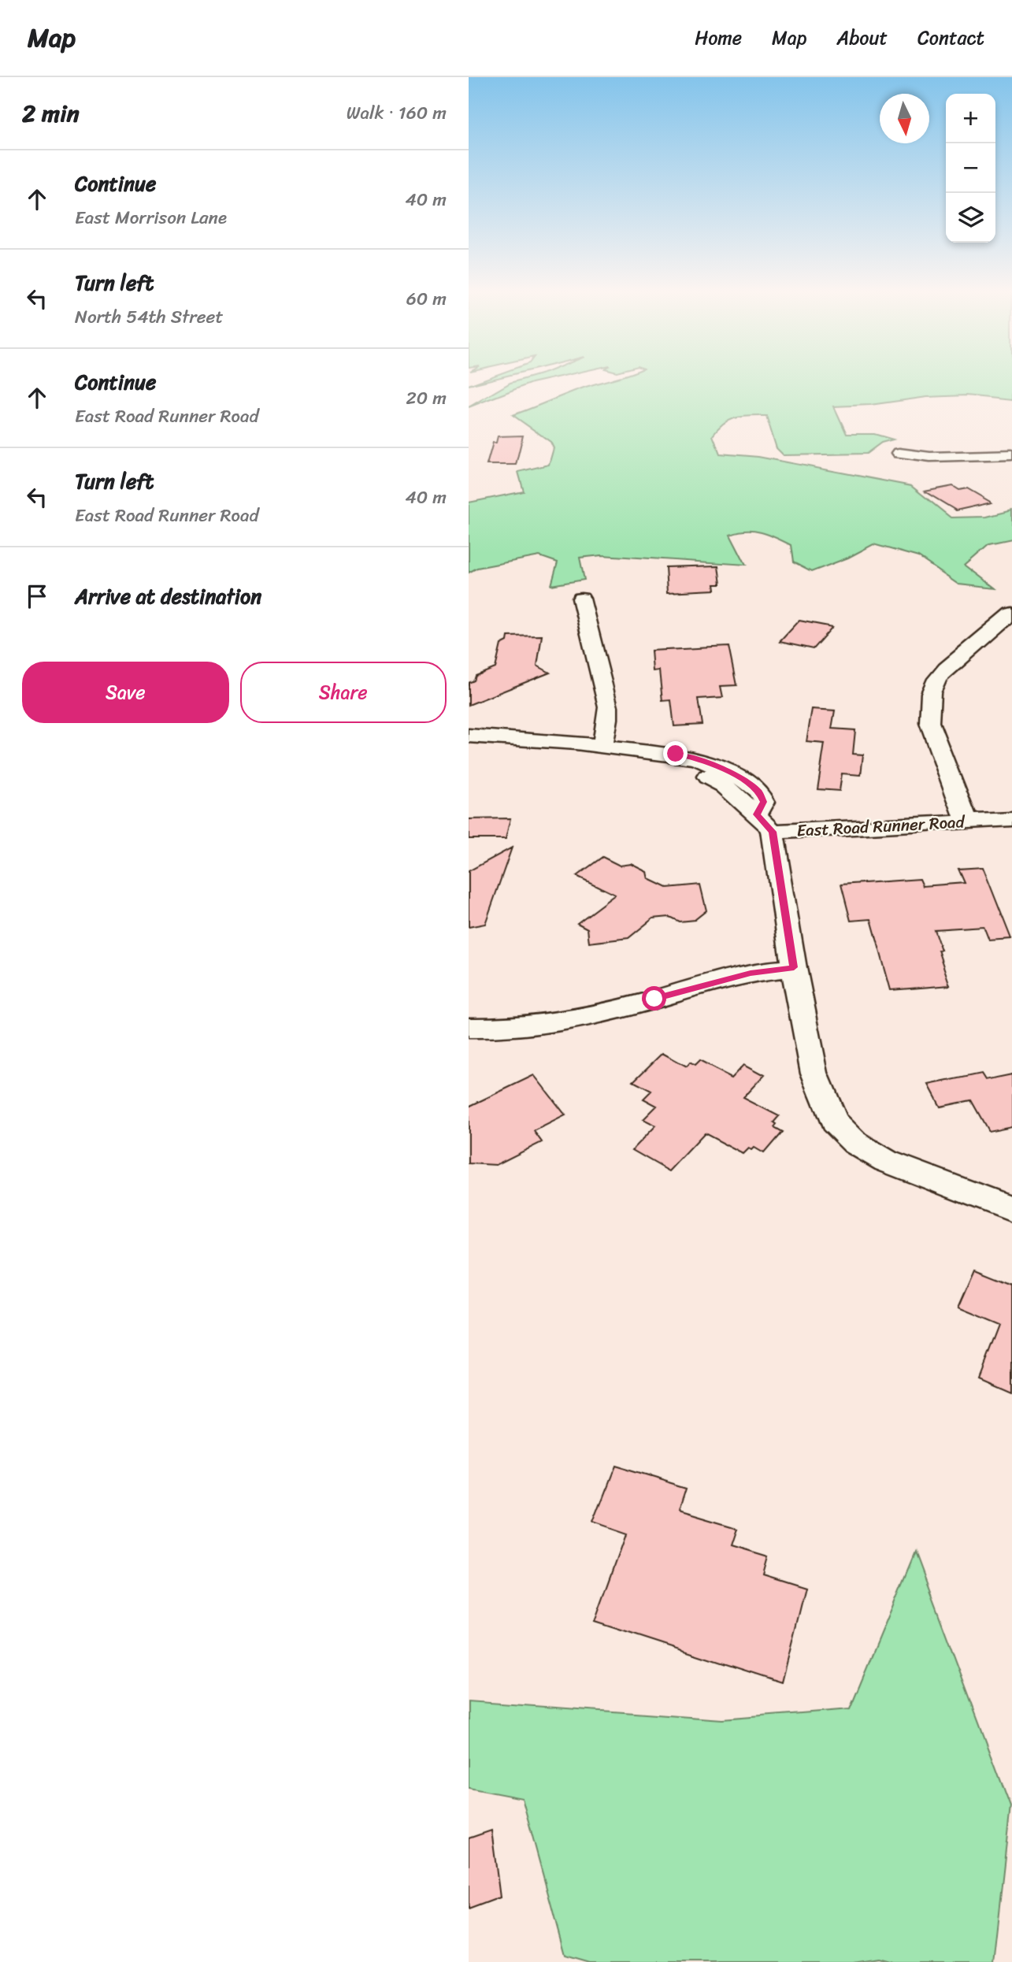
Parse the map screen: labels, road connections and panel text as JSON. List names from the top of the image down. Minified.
{"streets":{"street":["East Road Runner Road"]},"north":"bottom","page":{"header":"Map","nav":["Home","Map","About","Contact"],"heading":["2 min","Walk · 160 m"],"map_buttons":["+","−"],"list":[["Continue","East Morrison Lane","40 m"],["Turn left","North 54th Street","60 m"],["Continue","East Road Runner Road","20 m"],["Turn left","East Road Runner Road","40 m"],"Arrive at destination"],"buttons":["Save","Share"]}}
